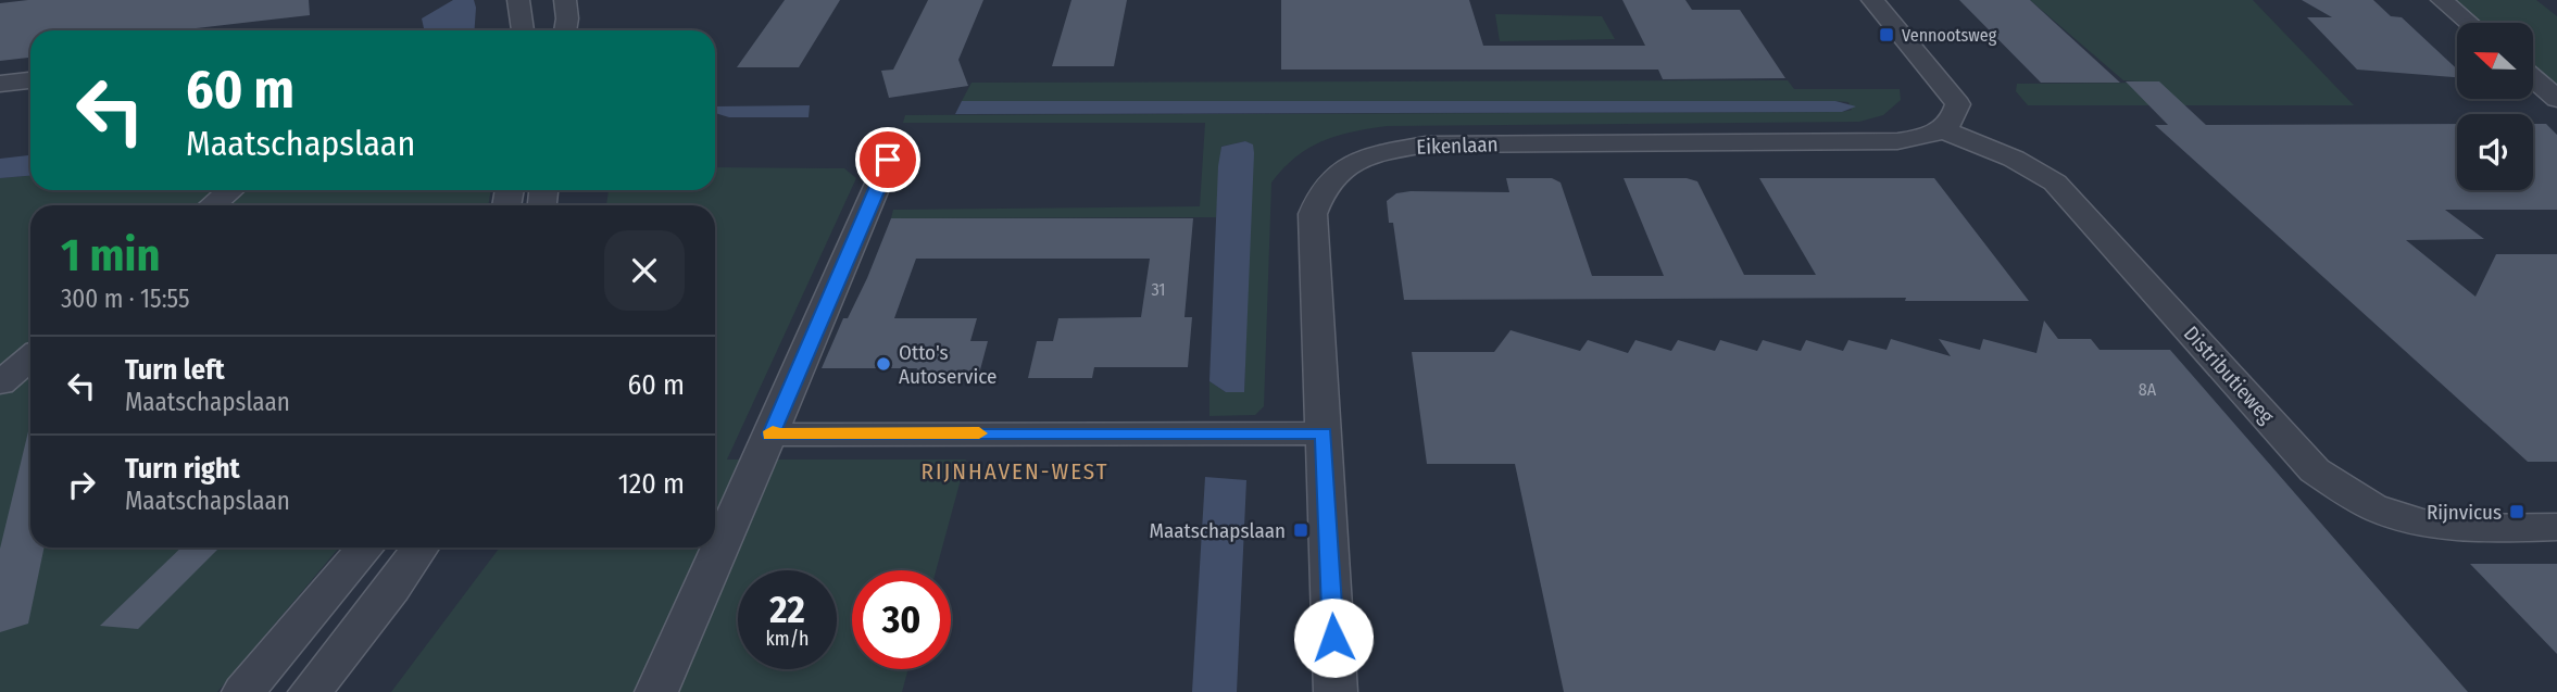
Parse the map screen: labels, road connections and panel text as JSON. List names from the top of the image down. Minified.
{"streets":{"street":["Eikenlaan","Distributieweg"]},"crossings":[["Eikenlaan","Distributieweg"]],"districts":["RIJNHAVEN-WEST"],"places":{"transit":["Vennootsweg","Rijnvicus","Maatschapslaan"],"other":["Otto's Autoservice"]},"house_numbers":["31","8A"],"north":"left","page":{"turn":["60 m","Maatschapslaan"],"heading":["1 min","300 m · 15:55"],"list":[{"name":"Turn left","note":"Maatschapslaan","value":"60 m"},{"name":"Turn right","note":"Maatschapslaan","value":"120 m"}],"speed":"22 km/h","limit":"30"}}
